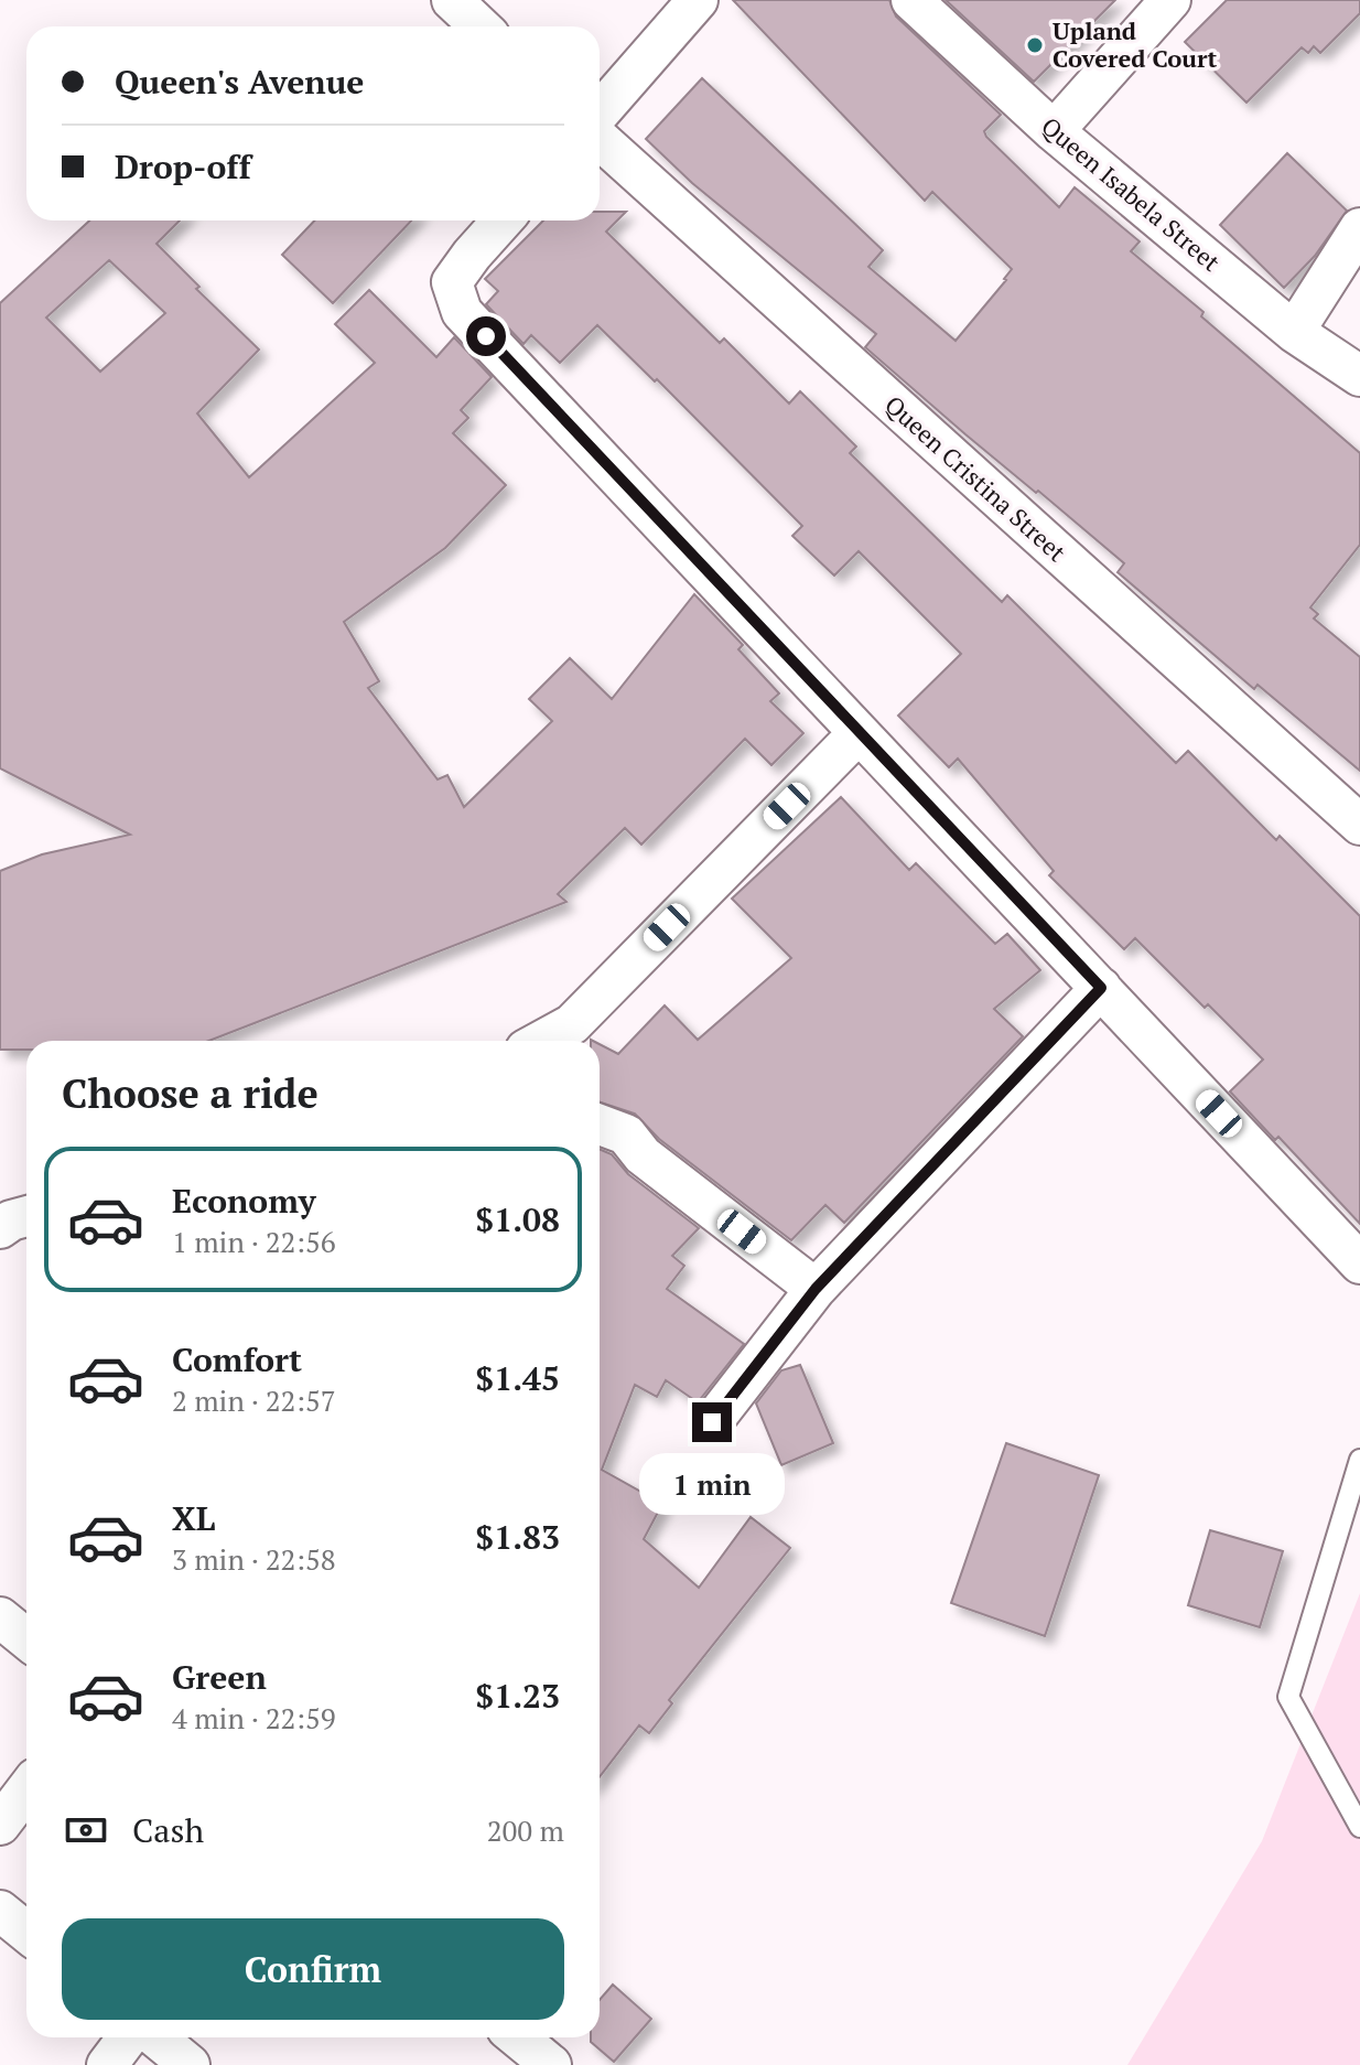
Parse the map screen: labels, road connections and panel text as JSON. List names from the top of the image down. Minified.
{"streets":{"street":["Queen Isabela Street","Queen Cristina Street"]},"places":["Upland Covered Court"],"page":{"banner":["Queen's Avenue","Drop-off"],"heading":"Choose a ride","list":[{"name":"Economy","note":"1 min · 22:56","value":"$1.08"},{"name":"Comfort","note":"2 min · 22:57","value":"$1.45"},{"name":"XL","note":"3 min · 22:58","value":"$1.83"},{"name":"Green","note":"4 min · 22:59","value":"$1.23"}],"bubble":"1 min","pay":["Cash","200 m"],"buttons":"Confirm"}}
